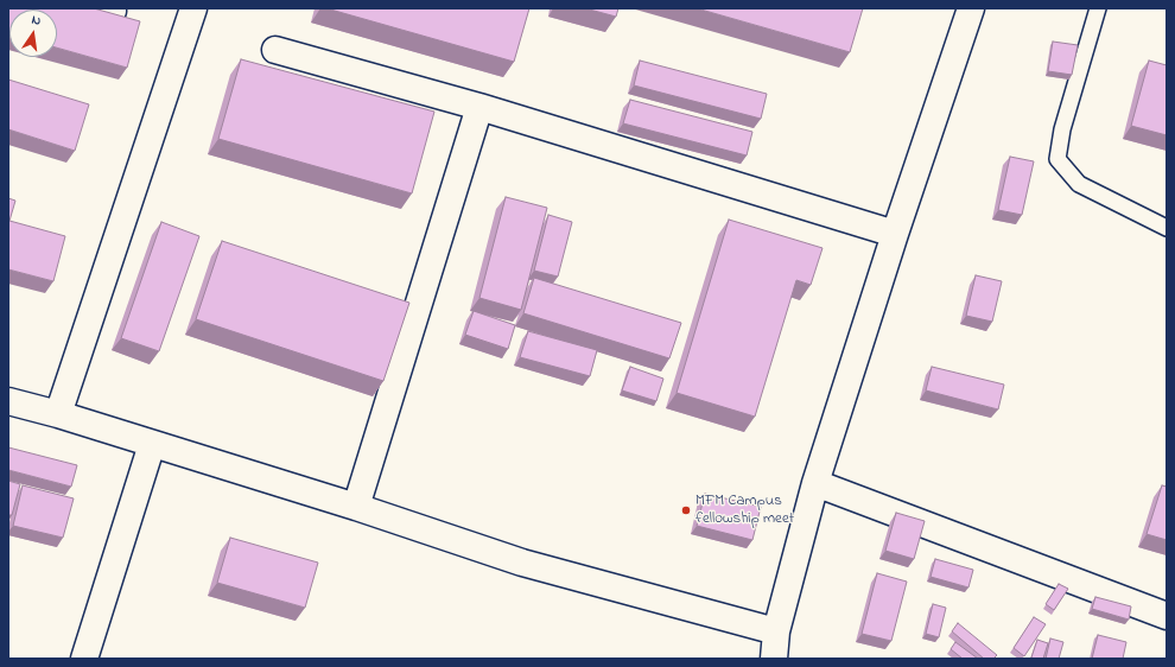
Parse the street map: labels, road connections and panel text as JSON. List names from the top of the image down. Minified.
{"places":["MFM Campus fellowship meet"],"north":"top"}
